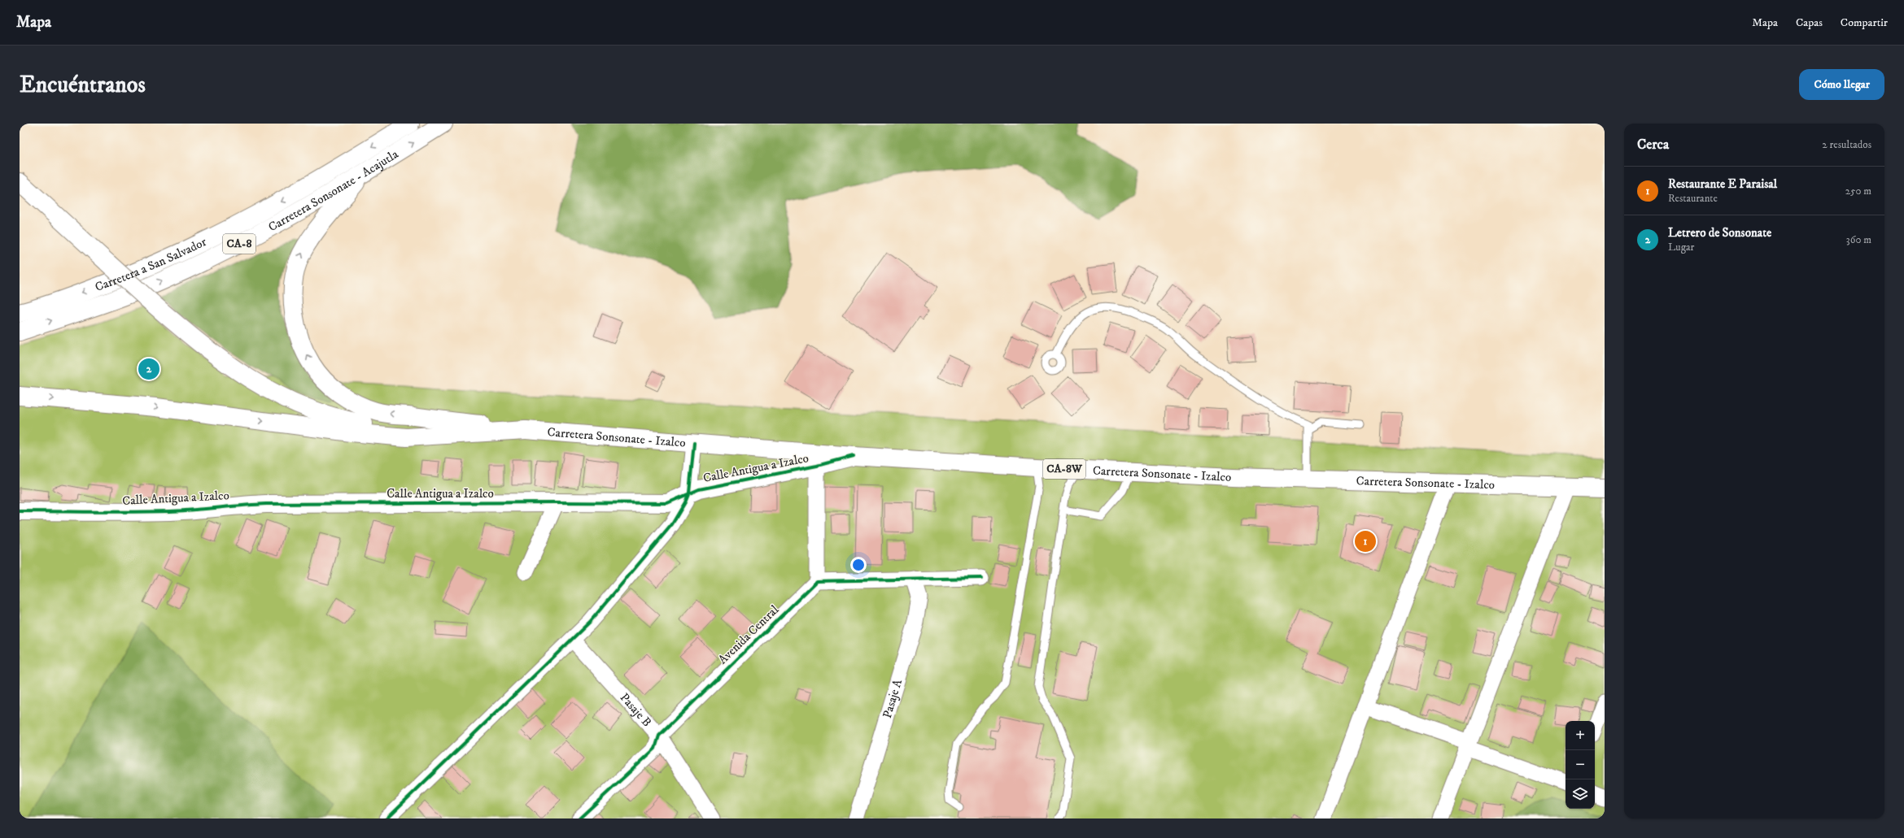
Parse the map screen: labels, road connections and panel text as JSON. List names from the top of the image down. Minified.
{"streets":{"main road":["Carretera Sonsonate - Acajutla","CA-8","Carretera a San Salvador","Carretera Sonsonate - Izalco","Calle Antigua a Izalco","CA-8W"],"street":["Avenida Central","Pasaje A","Pasaje B"]},"crossings":[["Carretera Sonsonate - Izalco","Calle Antigua a Izalco"],["Avenida Central","Pasaje B"]],"one_way":["Carretera Sonsonate - Acajutla","Carretera a San Salvador"],"page":{"header":"Mapa","nav":["Mapa","Capas","Compartir"],"buttons":"Cómo llegar","title":"Encuéntranos","heading":["Cerca","2 resultados"],"list":[{"mark":"1","name":"Restaurante E Paraisal","note":"Restaurante","value":"250 m"},{"mark":"2","name":"Letrero de Sonsonate","note":"Lugar","value":"360 m"}],"pins":["2","1"],"map_buttons":["+","−"]}}
